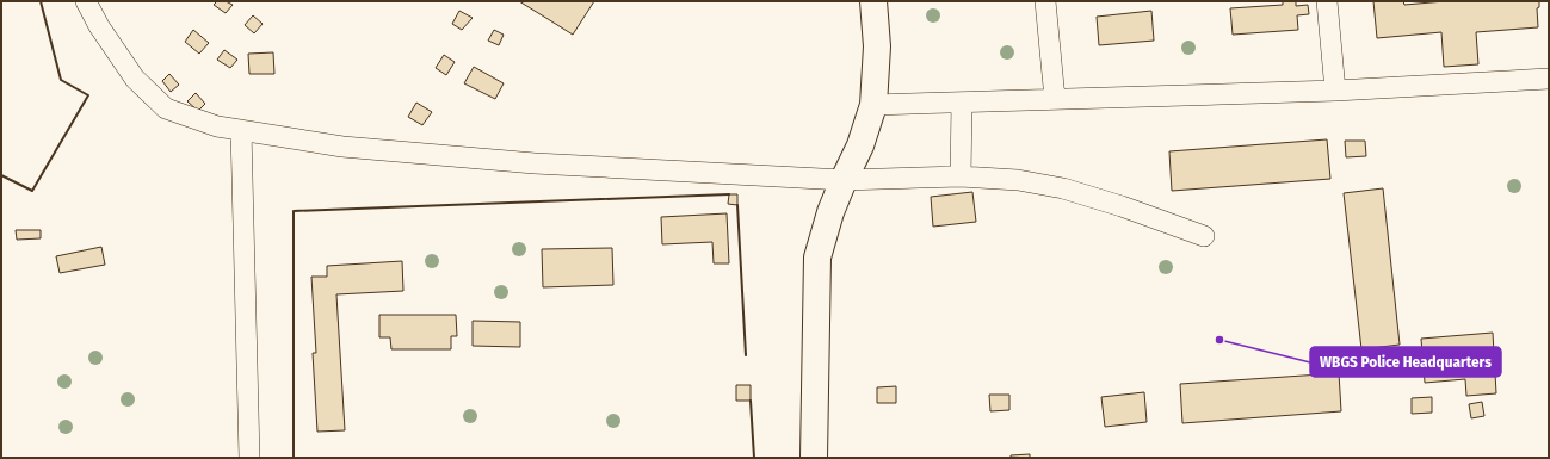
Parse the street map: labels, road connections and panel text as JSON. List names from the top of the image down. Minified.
{"places":["WBGS Police Headquarters"]}
